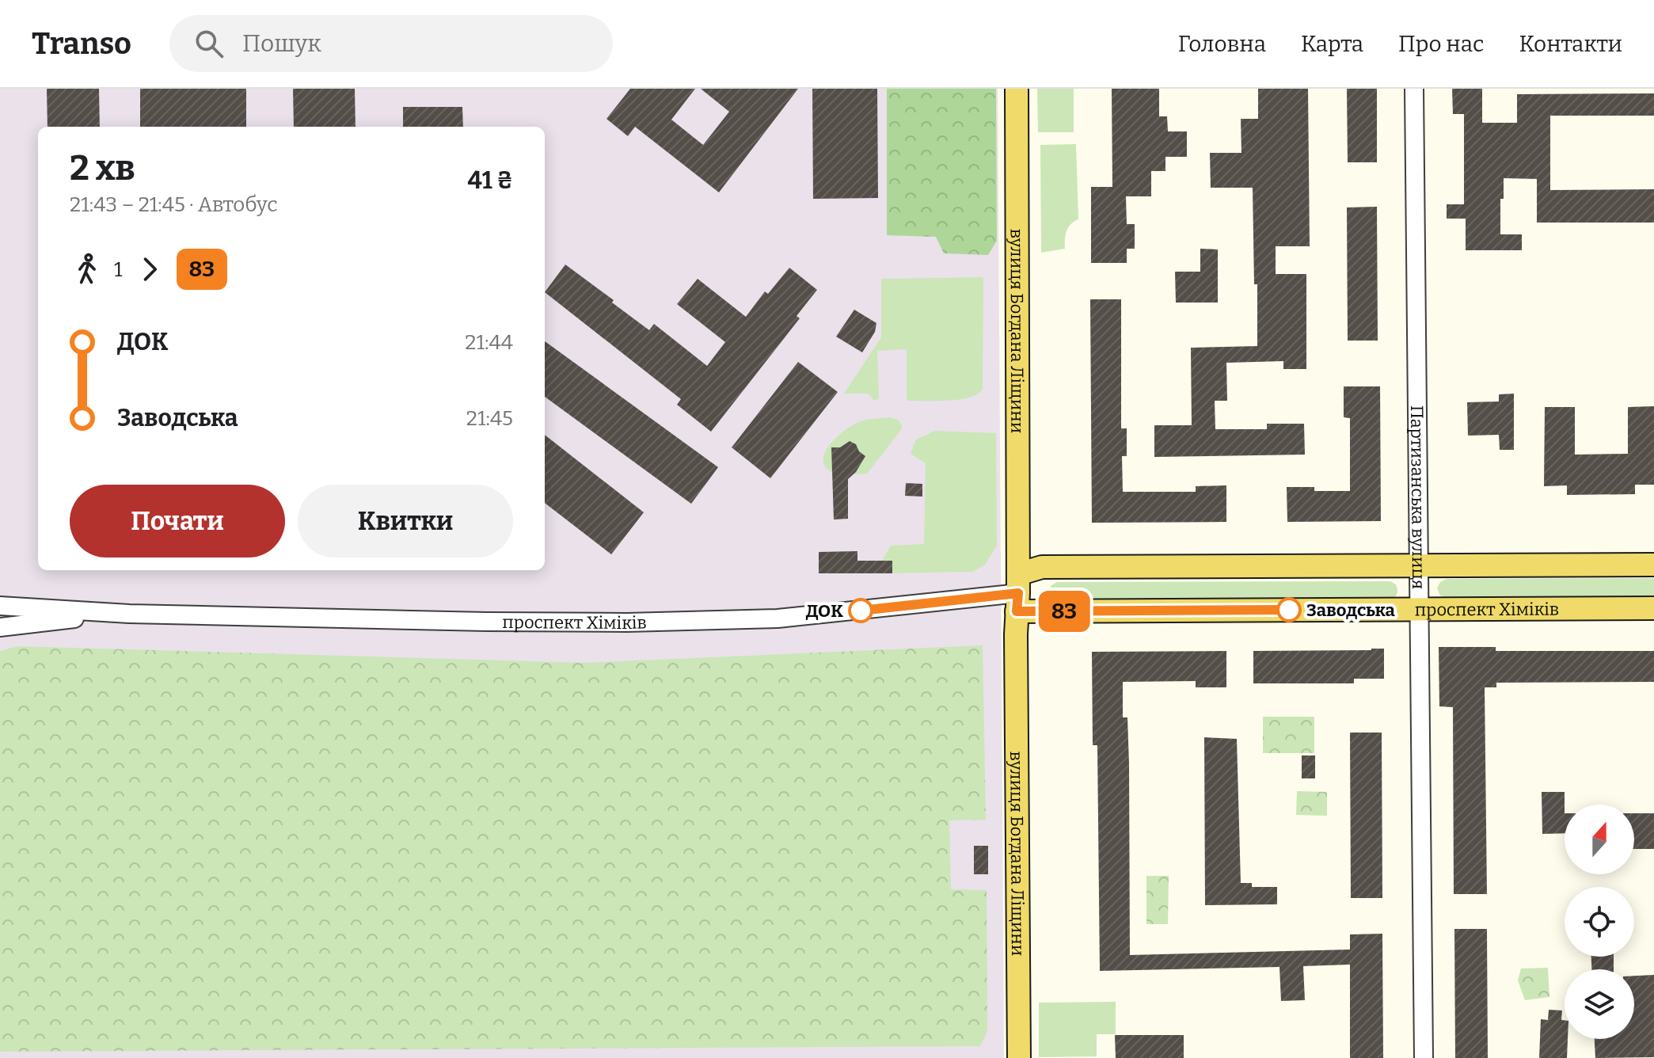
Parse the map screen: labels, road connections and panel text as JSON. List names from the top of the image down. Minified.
{"streets":{"main road":["вулиця Богдана Ліщини","проспект Хіміків"],"street":["Партизанська вулиця"]},"crossings":[["вулиця Богдана Ліщини","проспект Хіміків"],["Партизанська вулиця","проспект Хіміків"]],"places":["Заводська","ДОК"],"lines":["bus line 83"],"north":"top","page":{"header":"Transo","search":"Пошук","nav":["Головна","Карта","Про нас","Контакти"],"on_map":"83","heading":["2 хв","21:43 – 21:45 · Автобус","41 ₴"],"legs":["1","83"],"list":[{"name":"ДОК","value":"21:44"},{"name":"Заводська","value":"21:45"}],"buttons":["Почати","Квитки"]}}
